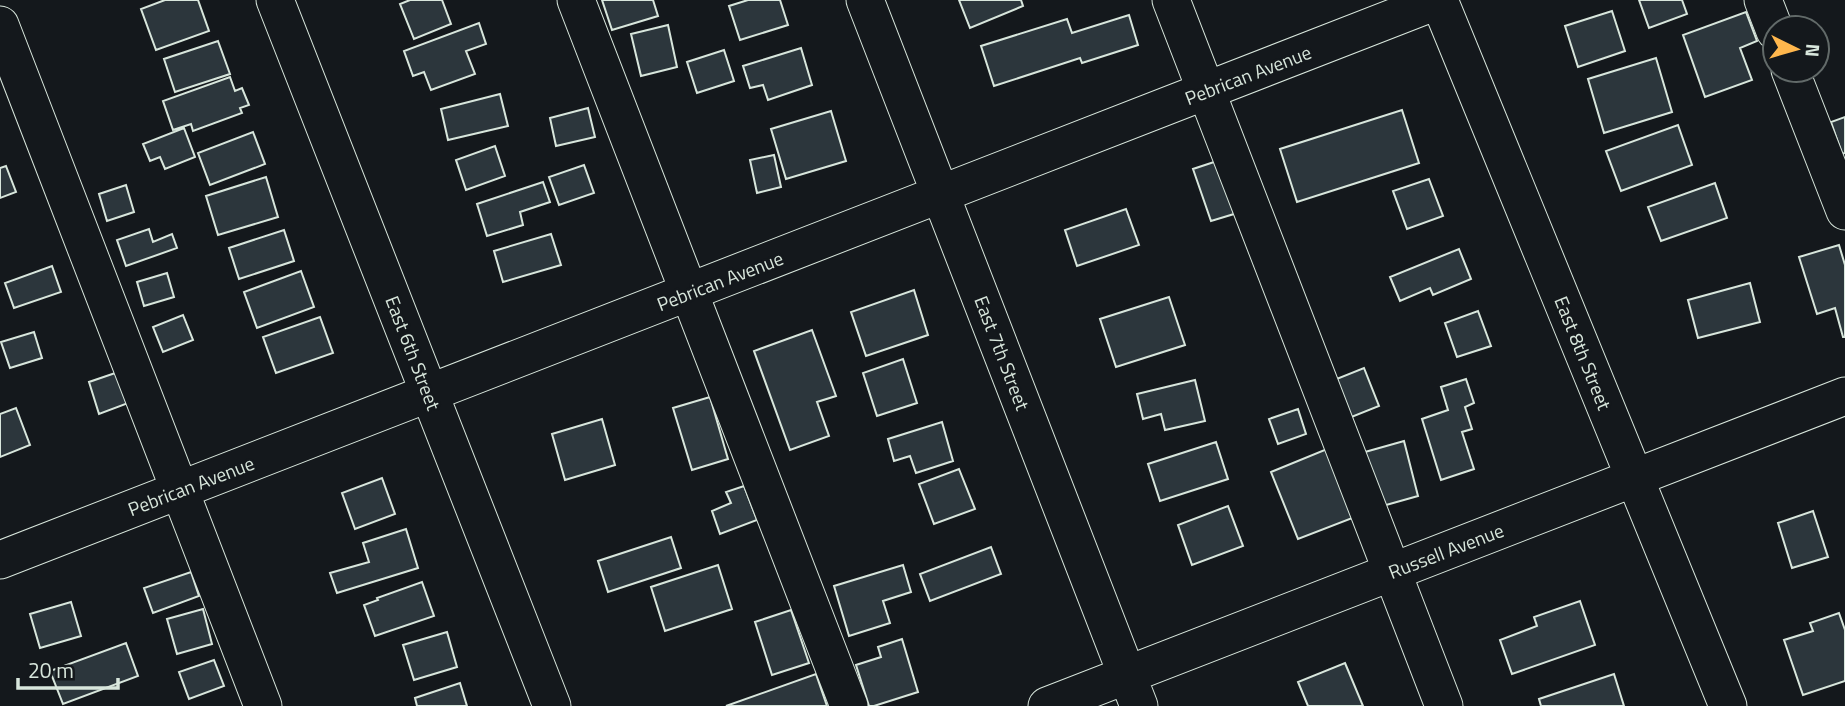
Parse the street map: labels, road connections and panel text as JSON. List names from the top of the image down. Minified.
{"streets":{"street":["Pebrican Avenue","East 6th Street","East 7th Street","East 8th Street","Russell Avenue"]},"crossings":[["Pebrican Avenue","East 6th Street"],["Pebrican Avenue","East 7th Street"],["Pebrican Avenue","East 8th Street"],["East 7th Street","Russell Avenue"],["East 8th Street","Russell Avenue"]],"scale_bar":"20 m","north":"right"}
